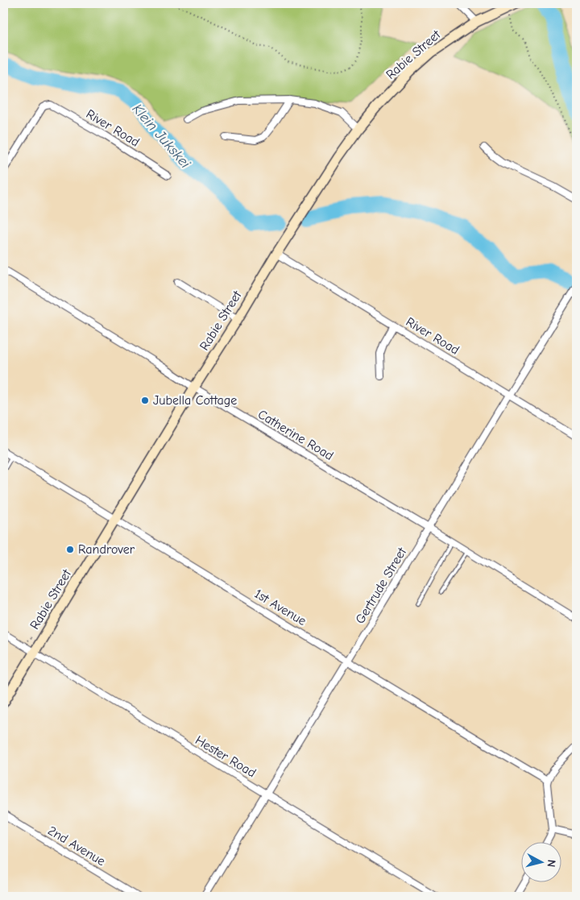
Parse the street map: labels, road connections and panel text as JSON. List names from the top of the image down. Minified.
{"streets":{"street":["Rabie Street","River Road","Catherine Road","Gertrude Street","1st Avenue","Hester Road","2nd Avenue"]},"crossings":[["Rabie Street","River Road"],["Rabie Street","Catherine Road"],["Rabie Street","1st Avenue"],["Rabie Street","Hester Road"],["River Road","Gertrude Street"],["Catherine Road","Gertrude Street"],["Gertrude Street","1st Avenue"],["Gertrude Street","Hester Road"]],"water":["Klein Jukskei"],"places":["Jubella Cottage","Randrover"],"north":"right"}
